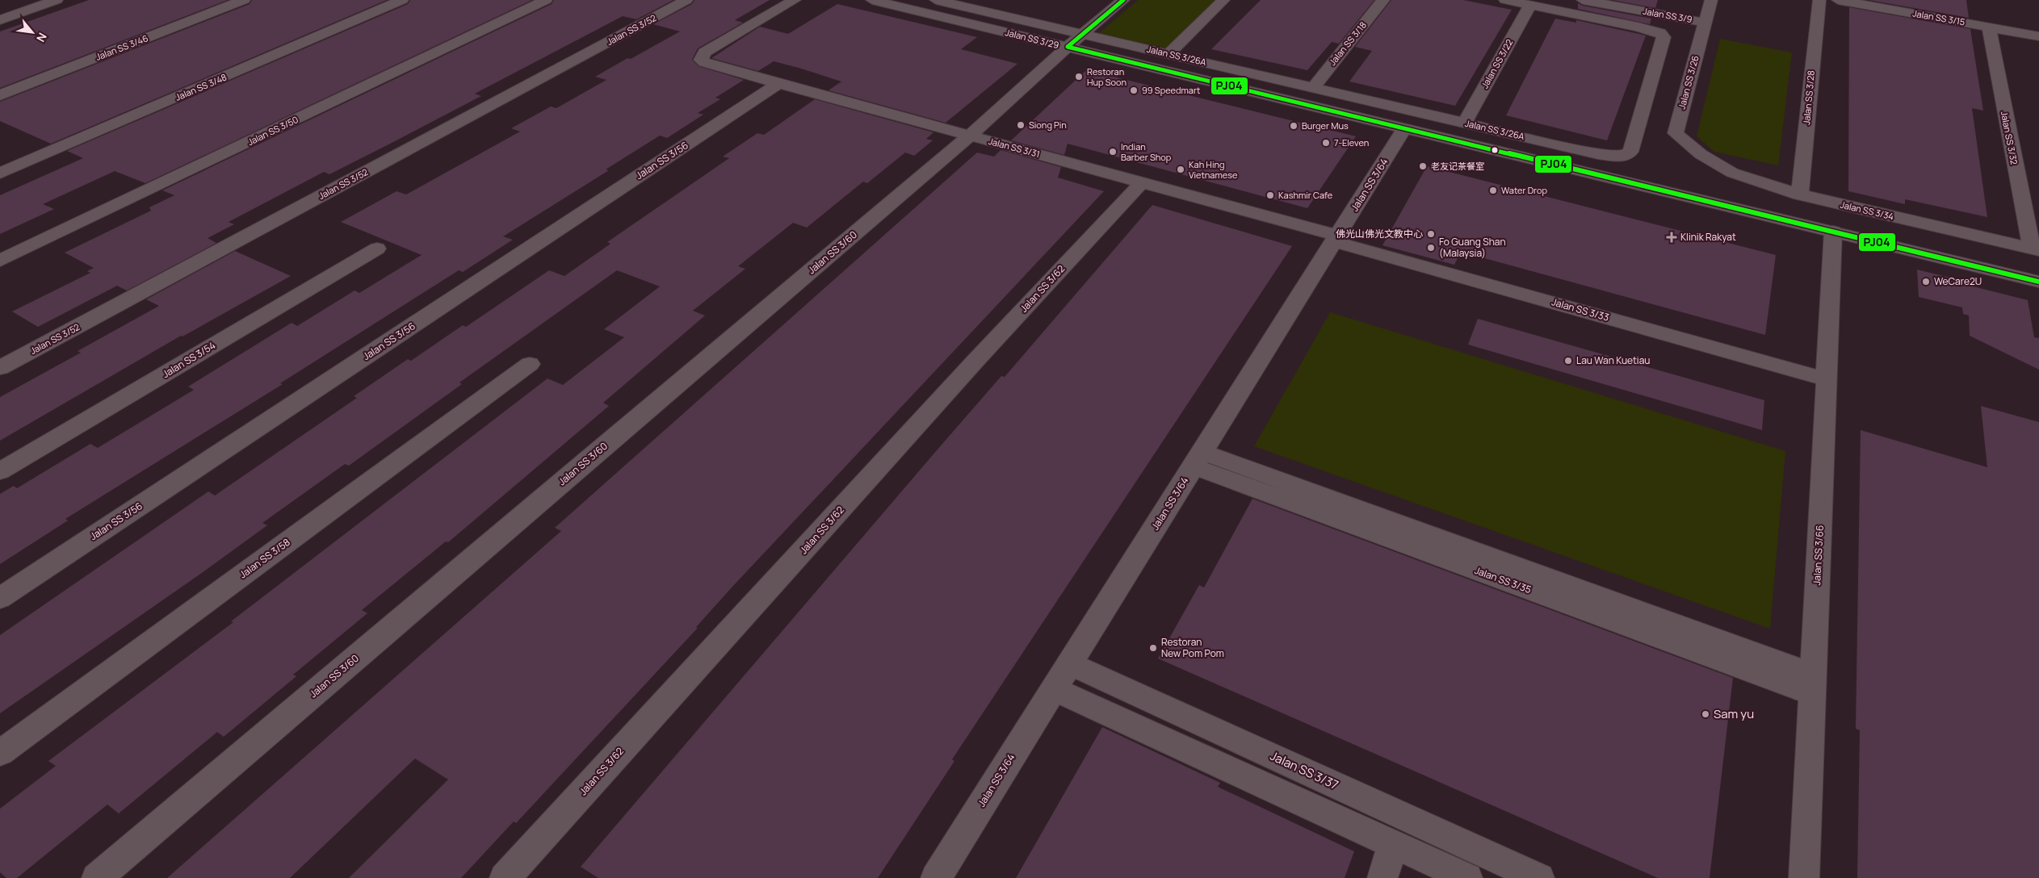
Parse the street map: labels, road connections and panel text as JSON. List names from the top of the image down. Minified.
{"streets":{"street":["Jalan SS 3/9","Jalan SS 3/15","Jalan SS 3/52","Jalan SS 3/29","Jalan SS 3/18","Jalan SS 3/46","Jalan SS 3/26A","Jalan SS 3/22","Jalan SS 3/26","Jalan SS 3/48","Jalan SS 3/28","Jalan SS 3/50","Jalan SS 3/32","Jalan SS 3/31","Jalan SS 3/56","Jalan SS 3/64","Jalan SS 3/34","Jalan SS 3/60","Jalan SS 3/62","Jalan SS 3/33","Jalan SS 3/54","Jalan SS 3/66","Jalan SS 3/58","Jalan SS 3/35","Jalan SS 3/37"]},"crossings":[["Jalan SS 3/9","Jalan SS 3/26"],["Jalan SS 3/15","Jalan SS 3/32"],["Jalan SS 3/29","Jalan SS 3/64"],["Jalan SS 3/29","Jalan SS 3/60"],["Jalan SS 3/29","Jalan SS 3/66"],["Jalan SS 3/18","Jalan SS 3/26A"],["Jalan SS 3/26A","Jalan SS 3/22"],["Jalan SS 3/26A","Jalan SS 3/60"],["Jalan SS 3/26","Jalan SS 3/34"],["Jalan SS 3/28","Jalan SS 3/34"],["Jalan SS 3/32","Jalan SS 3/34"],["Jalan SS 3/31","Jalan SS 3/56"],["Jalan SS 3/31","Jalan SS 3/64"],["Jalan SS 3/31","Jalan SS 3/60"],["Jalan SS 3/31","Jalan SS 3/62"],["Jalan SS 3/31","Jalan SS 3/33"],["Jalan SS 3/64","Jalan SS 3/33"],["Jalan SS 3/64","Jalan SS 3/35"],["Jalan SS 3/64","Jalan SS 3/37"],["Jalan SS 3/33","Jalan SS 3/66"],["Jalan SS 3/66","Jalan SS 3/35"]],"places":{"other":["Restoran Hup Soon","99 Speedmart","Siong Pin","Burger Mus","7-Eleven","Indian Barber Shop","老友记茶餐室","Kah Hing Vietnamese","Water Drop","Kashmir Cafe","佛光山佛光文教中心","Fo Guang Shan (Malaysia)","WeCare2U","Lau Wan Kuetiau","Restoran New Pom Pom","Sam yu"],"health":["Klinik Rakyat"]},"lines":["transit line PJ04"],"north":"bottom right"}
